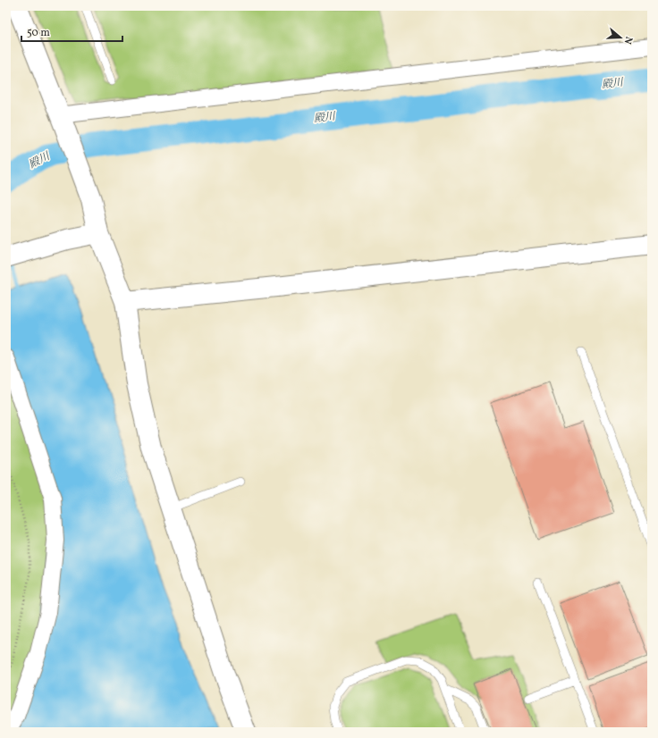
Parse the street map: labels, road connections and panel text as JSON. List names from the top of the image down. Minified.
{"water":["殿川"],"scale_bar":"50 m","north":"right"}
